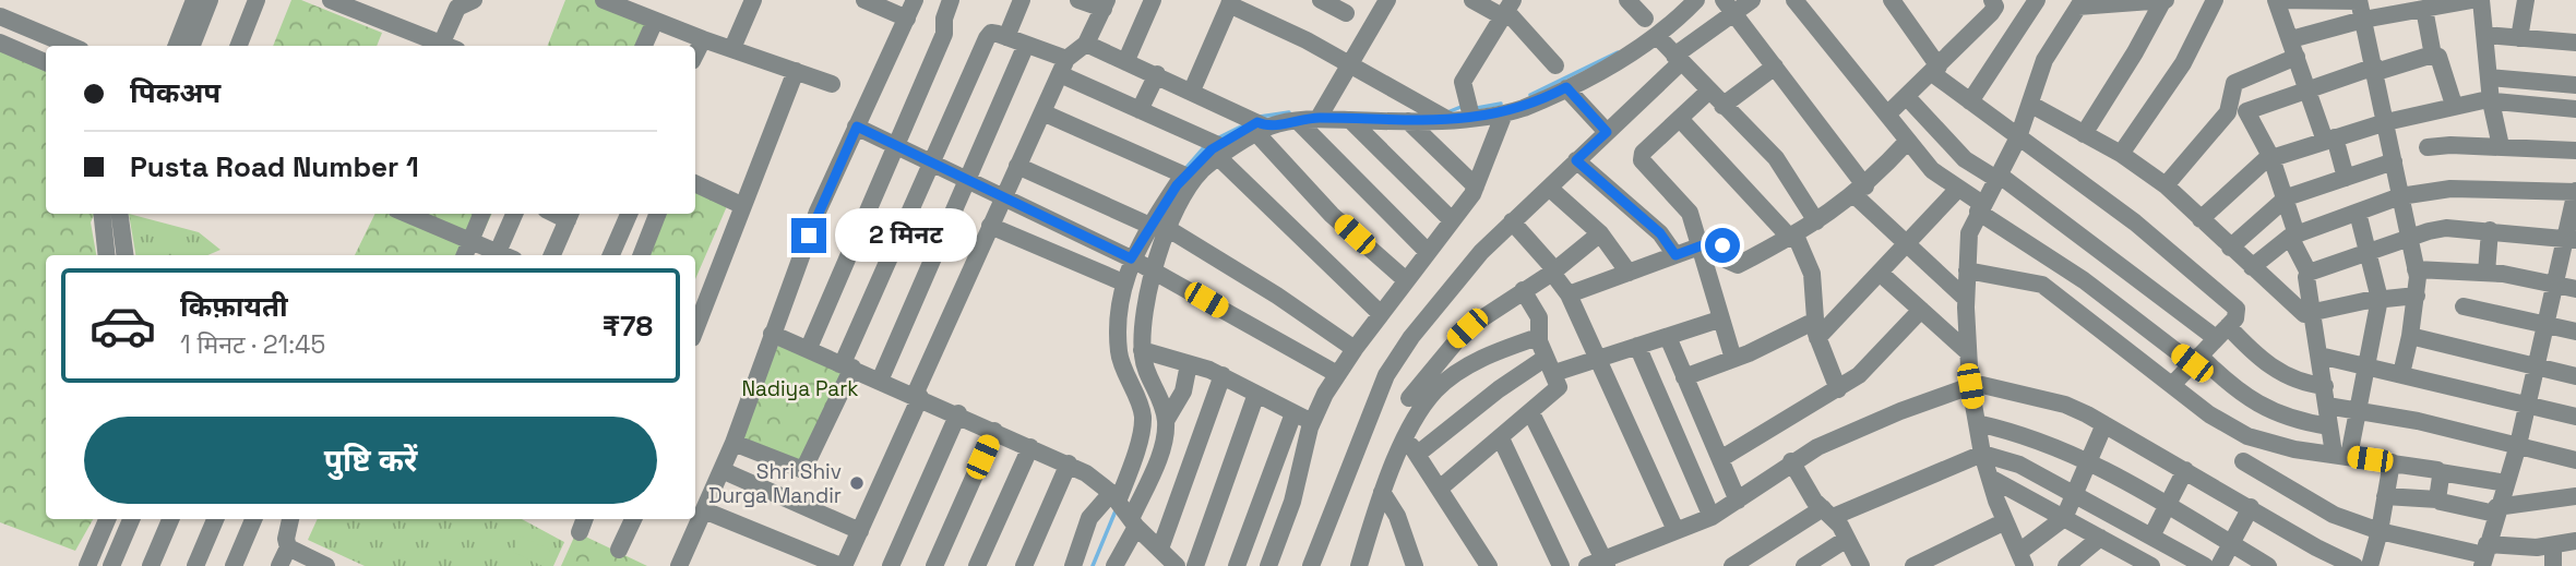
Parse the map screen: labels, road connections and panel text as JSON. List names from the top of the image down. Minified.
{"parks":["Nadiya Park"],"places":["Shri Shiv Durga Mandir"],"page":{"banner":["पिकअप","Pusta Road Number 1"],"bubble":"2 मिनट","list":[{"name":"किफ़ायती","note":"1 मिनट · 21:45","value":"₹78"}],"buttons":"पुष्टि करें"}}
